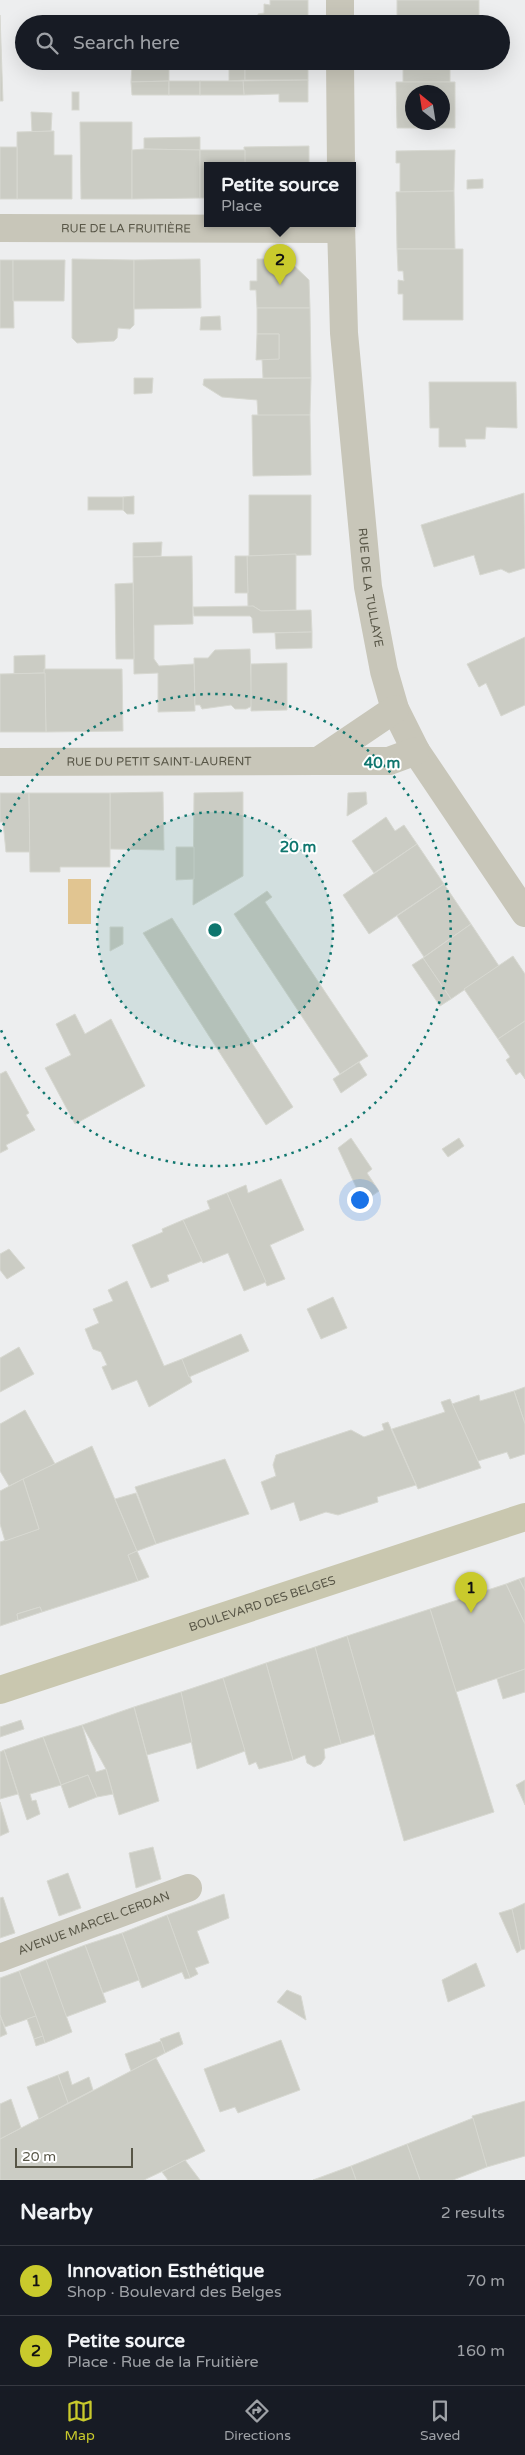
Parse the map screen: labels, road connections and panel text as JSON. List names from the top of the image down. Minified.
{"streets":{"main road":["BOULEVARD DES BELGES"],"street":["RUE DE LA FRUITIÈRE","RUE DE LA TULLAYE","RUE DU PETIT SAINT-LAURENT","AVENUE MARCEL CERDAN"]},"crossings":[["RUE DE LA TULLAYE","RUE DU PETIT SAINT-LAURENT"]],"scale_bar":"20 m","north":"top left","page":{"search":"Search here","popup":["Petite source","Place"],"pins":["2","1"],"scale":"20 m","heading":["Nearby","2 results"],"list":[{"mark":"1","name":"Innovation Esthétique","note":"Shop · Boulevard des Belges","value":"70 m"},{"mark":"2","name":"Petite source","note":"Place · Rue de la Fruitière","value":"160 m"}],"nav":["Map","Directions","Saved"]},"rings":["40 m","20 m"]}
